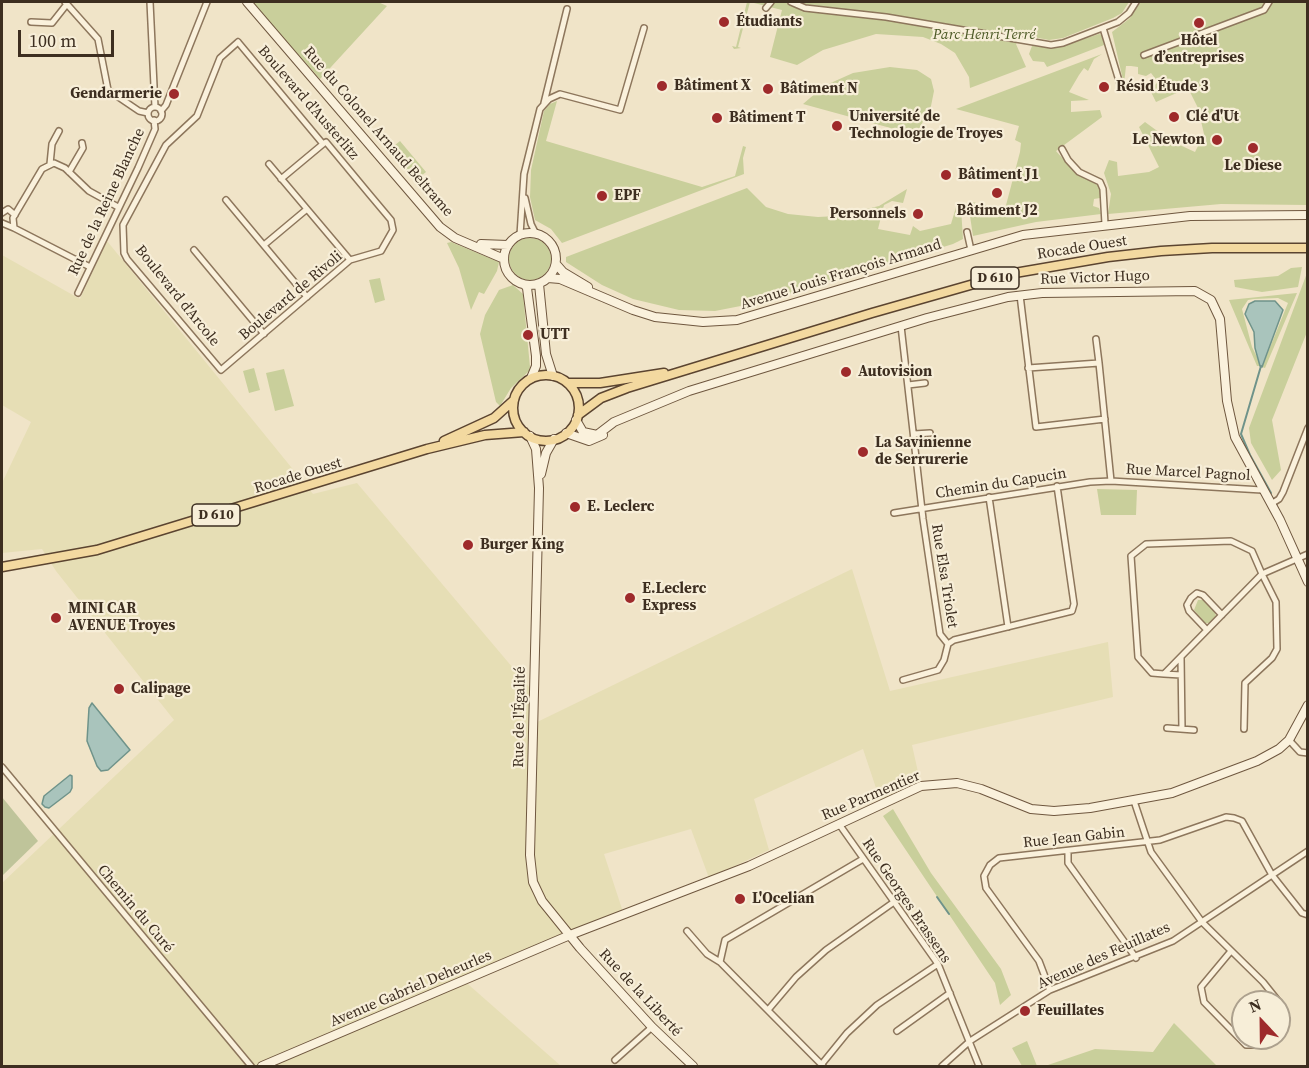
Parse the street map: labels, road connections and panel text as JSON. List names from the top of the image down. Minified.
{"streets":{"main road":["Rocade Ouest","D 610"],"street":["Boulevard d'Austerlitz","Rue du Colonel Arnaud Beltrame","Rue de la Reine Blanche","Avenue Louis François Armand","Rue Victor Hugo","Boulevard d'Arcole","Boulevard de Rivoli","Rue Marcel Pagnol","Chemin du Capucin","Rue Elsa Triolet","Rue de l'Égalité","Rue Parmentier","Rue Jean Gabin","Rue Georges Brassens","Chemin du Curé","Avenue des Feuillates","Avenue Gabriel Deheurles","Rue de la Liberté"]},"crossings":[["Boulevard d'Austerlitz","Boulevard d'Arcole"],["Boulevard d'Austerlitz","Boulevard de Rivoli"],["Rue du Colonel Arnaud Beltrame","Avenue Louis François Armand"],["Rocade Ouest","Rue Victor Hugo"],["Rue Victor Hugo","Rue Marcel Pagnol"],["Rue Victor Hugo","Rue Elsa Triolet"],["Boulevard d'Arcole","Boulevard de Rivoli"],["Rue Marcel Pagnol","Chemin du Capucin"],["Chemin du Capucin","Rue Elsa Triolet"],["Rue de l'Égalité","Rue Parmentier"],["Rue de l'Égalité","Avenue Gabriel Deheurles"],["Rue de l'Égalité","Rue de la Liberté"],["Rue Parmentier","Rue Georges Brassens"],["Rue Parmentier","Avenue Gabriel Deheurles"],["Rue Parmentier","Rue de la Liberté"],["Rue Jean Gabin","Avenue des Feuillates"],["Rue Georges Brassens","Avenue des Feuillates"],["Avenue Gabriel Deheurles","Rue de la Liberté"]],"parks":["Parc Henri Terré"],"places":["Étudiants","Hôtel d’entreprises","Bâtiment X","Résid Étude 3","Bâtiment N","Gendarmerie","Clé d'Ut","Bâtiment T","Université de Technologie de Troyes","Le Newton","Le Diese","Bâtiment J1","Bâtiment J2","EPF","Personnels","UTT","Autovision","La Savinienne de Serrurerie","E. Leclerc","Burger King","E.Leclerc Express","MINI CAR AVENUE Troyes","Calipage","L'Ocelian","Feuillates"],"scale_bar":"100 m","north":"top"}
